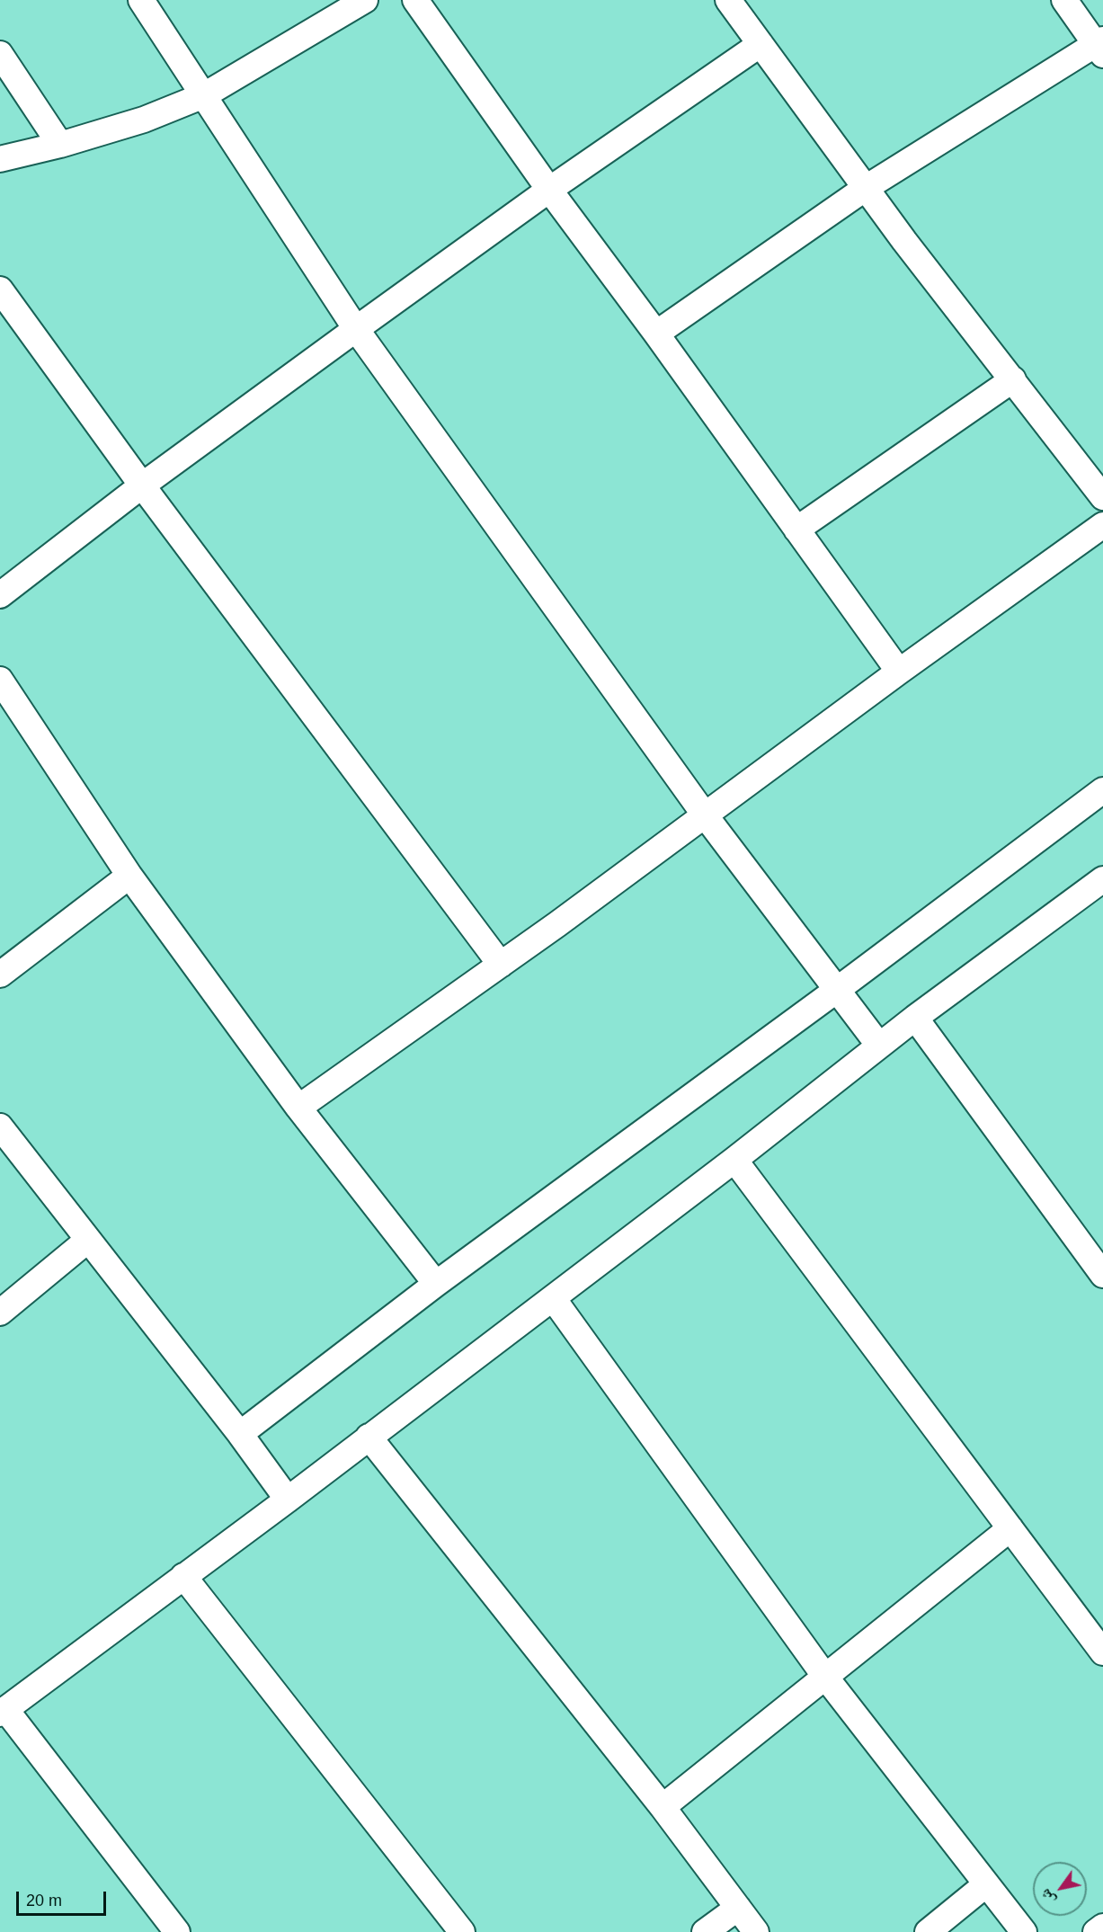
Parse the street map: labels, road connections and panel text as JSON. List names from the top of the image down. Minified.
{"scale_bar":"20 m","north":"bottom left"}
